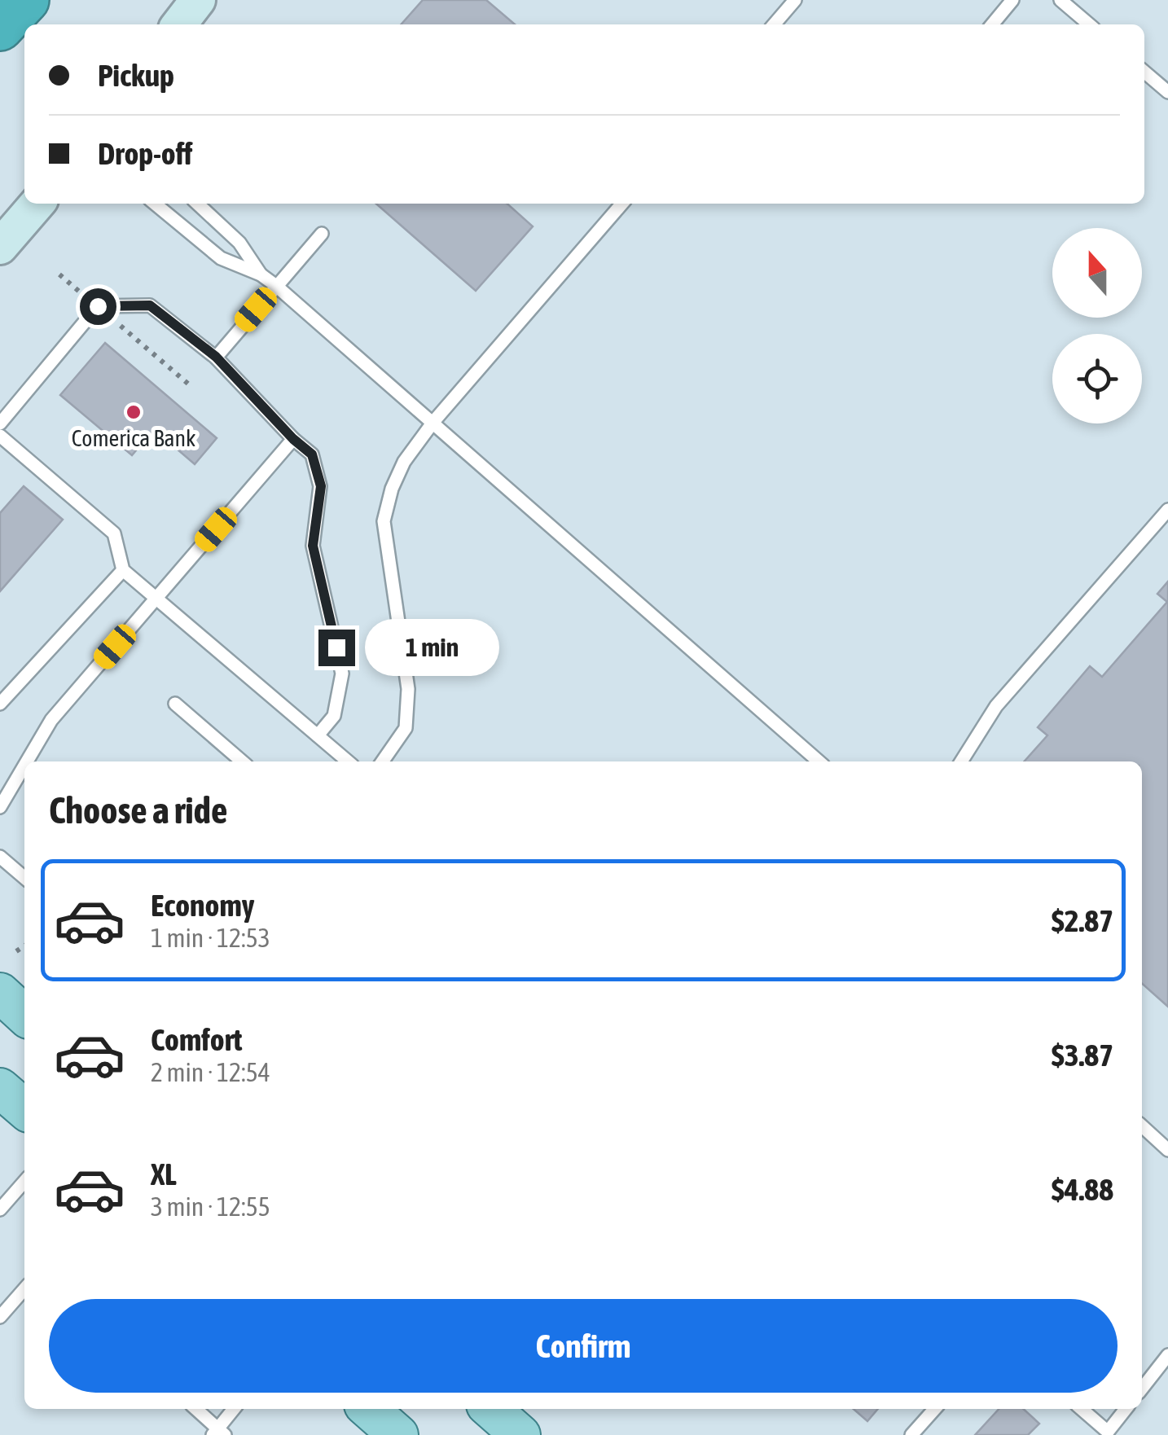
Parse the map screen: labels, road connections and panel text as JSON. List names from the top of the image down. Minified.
{"places":["Comerica Bank"],"north":"top","page":{"banner":["Pickup","Drop-off"],"bubble":"1 min","heading":"Choose a ride","list":[{"name":"Economy","note":"1 min · 12:53","value":"$2.87"},{"name":"Comfort","note":"2 min · 12:54","value":"$3.87"},{"name":"XL","note":"3 min · 12:55","value":"$4.88"}],"buttons":"Confirm"}}
